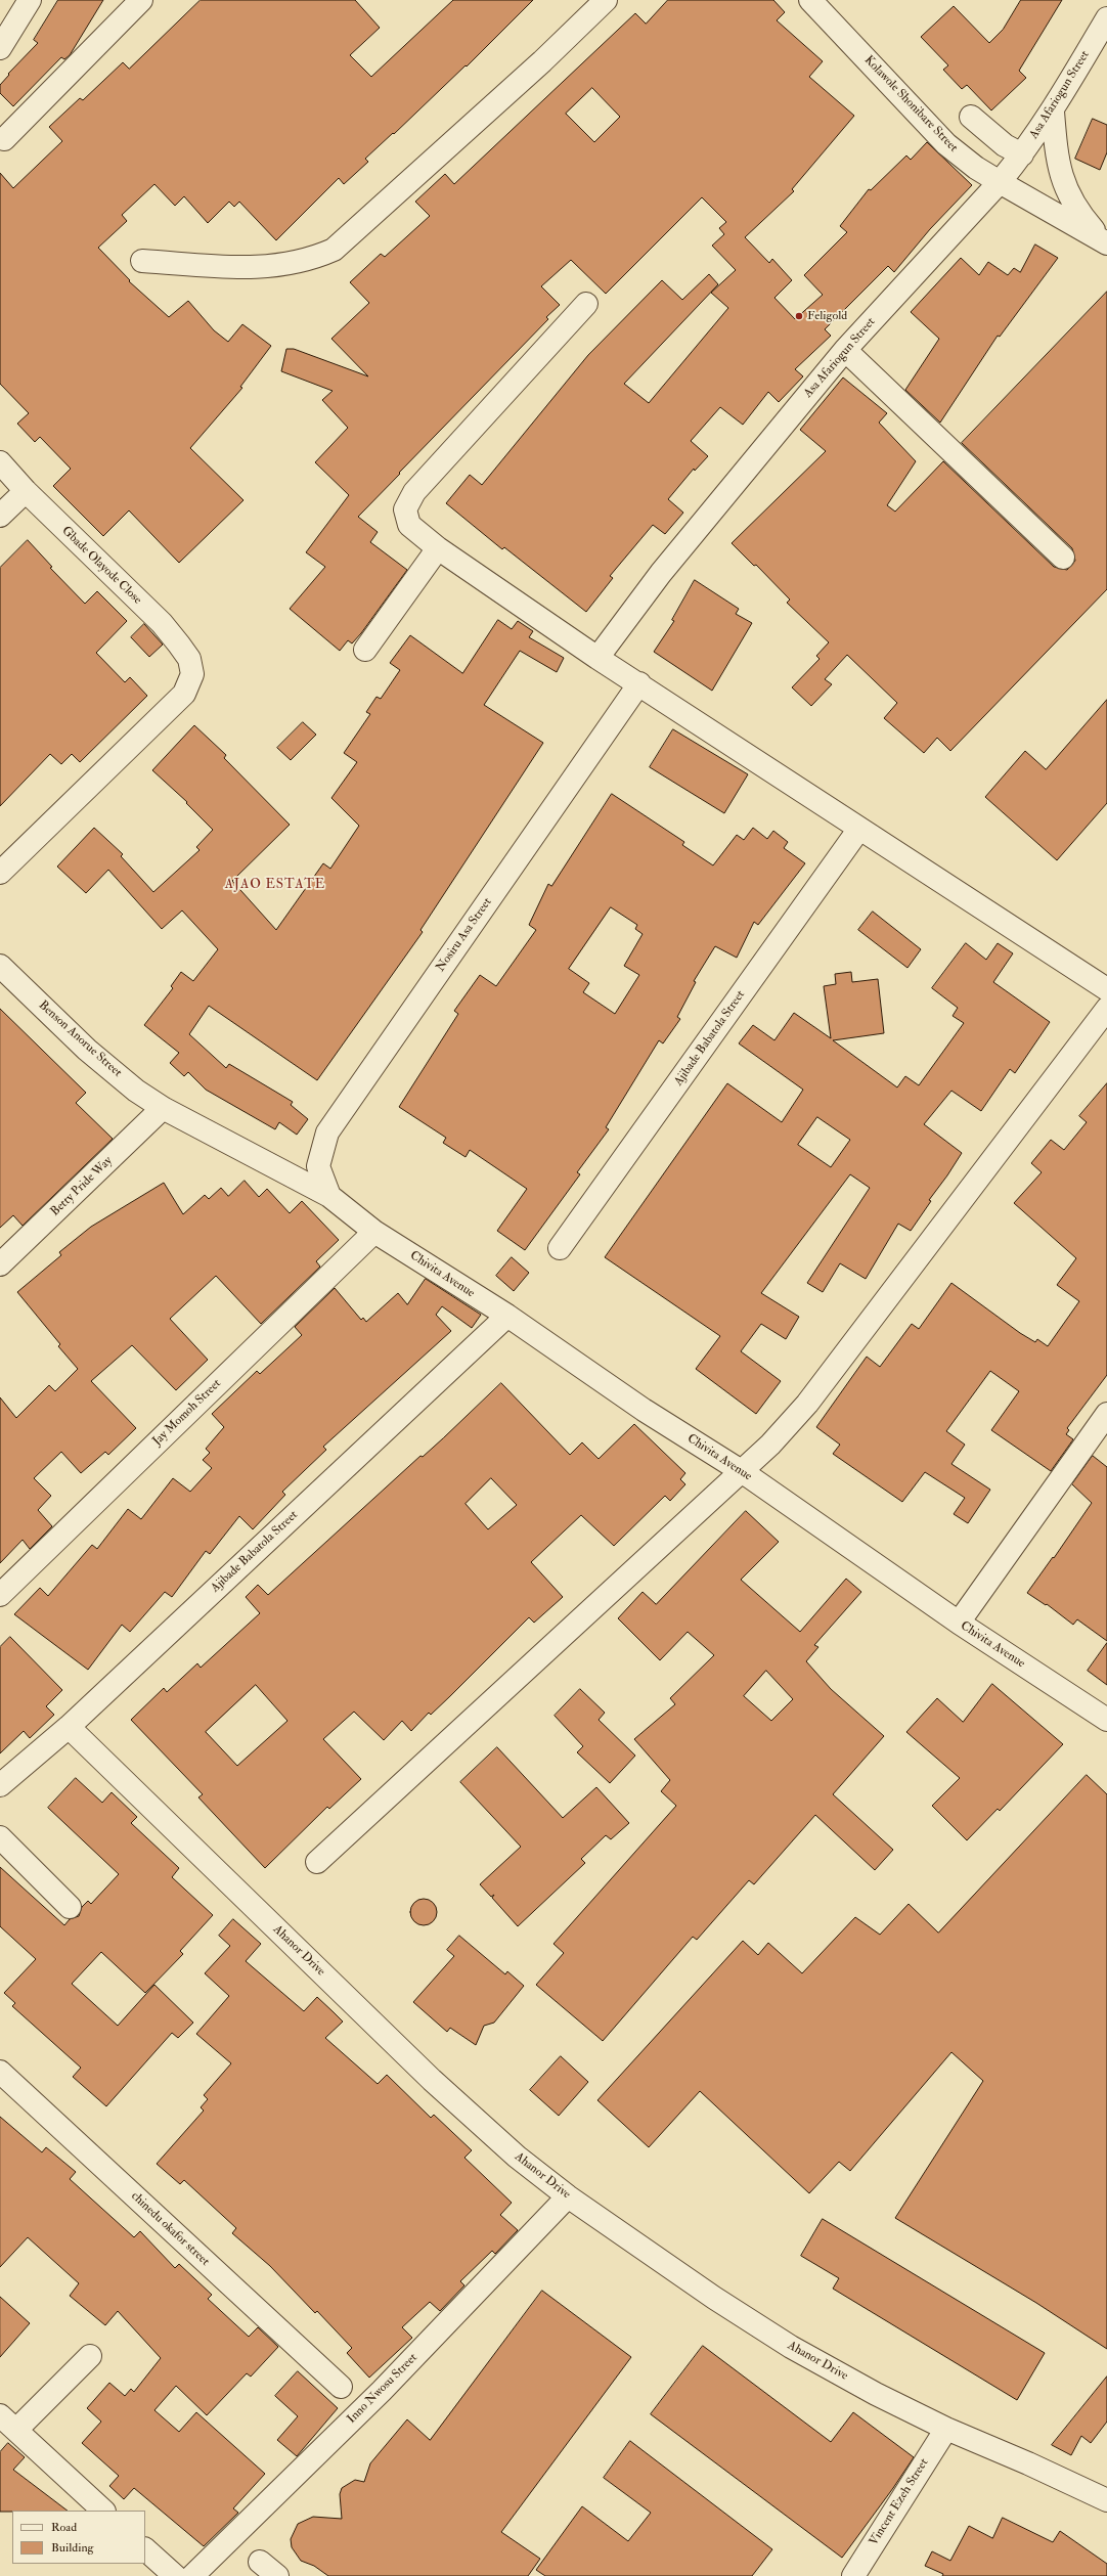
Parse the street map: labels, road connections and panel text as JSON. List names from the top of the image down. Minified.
{"streets":{"street":["Asa Afariogun Street","Kolawole Shonibare Street","Gbade Olayode Close","Nosiru Asa Street","Ajibade Babatola Street","Benson Anorue Street","Betty Pride Way","Chivita Avenue","Jay Momoh Street","Ahanor Drive","chinedu okafor street","Inno Nwosu Street","Vincent Ezeh Street"]},"crossings":[["Asa Afariogun Street","Kolawole Shonibare Street"],["Nosiru Asa Street","Benson Anorue Street"],["Nosiru Asa Street","Chivita Avenue"],["Ajibade Babatola Street","Chivita Avenue"],["Ajibade Babatola Street","Ahanor Drive"],["Benson Anorue Street","Betty Pride Way"],["Benson Anorue Street","Chivita Avenue"],["Chivita Avenue","Jay Momoh Street"],["Ahanor Drive","Inno Nwosu Street"],["Ahanor Drive","Vincent Ezeh Street"]],"districts":["AJAO ESTATE"],"places":["Feligold"],"legend":["Road","Building"]}
